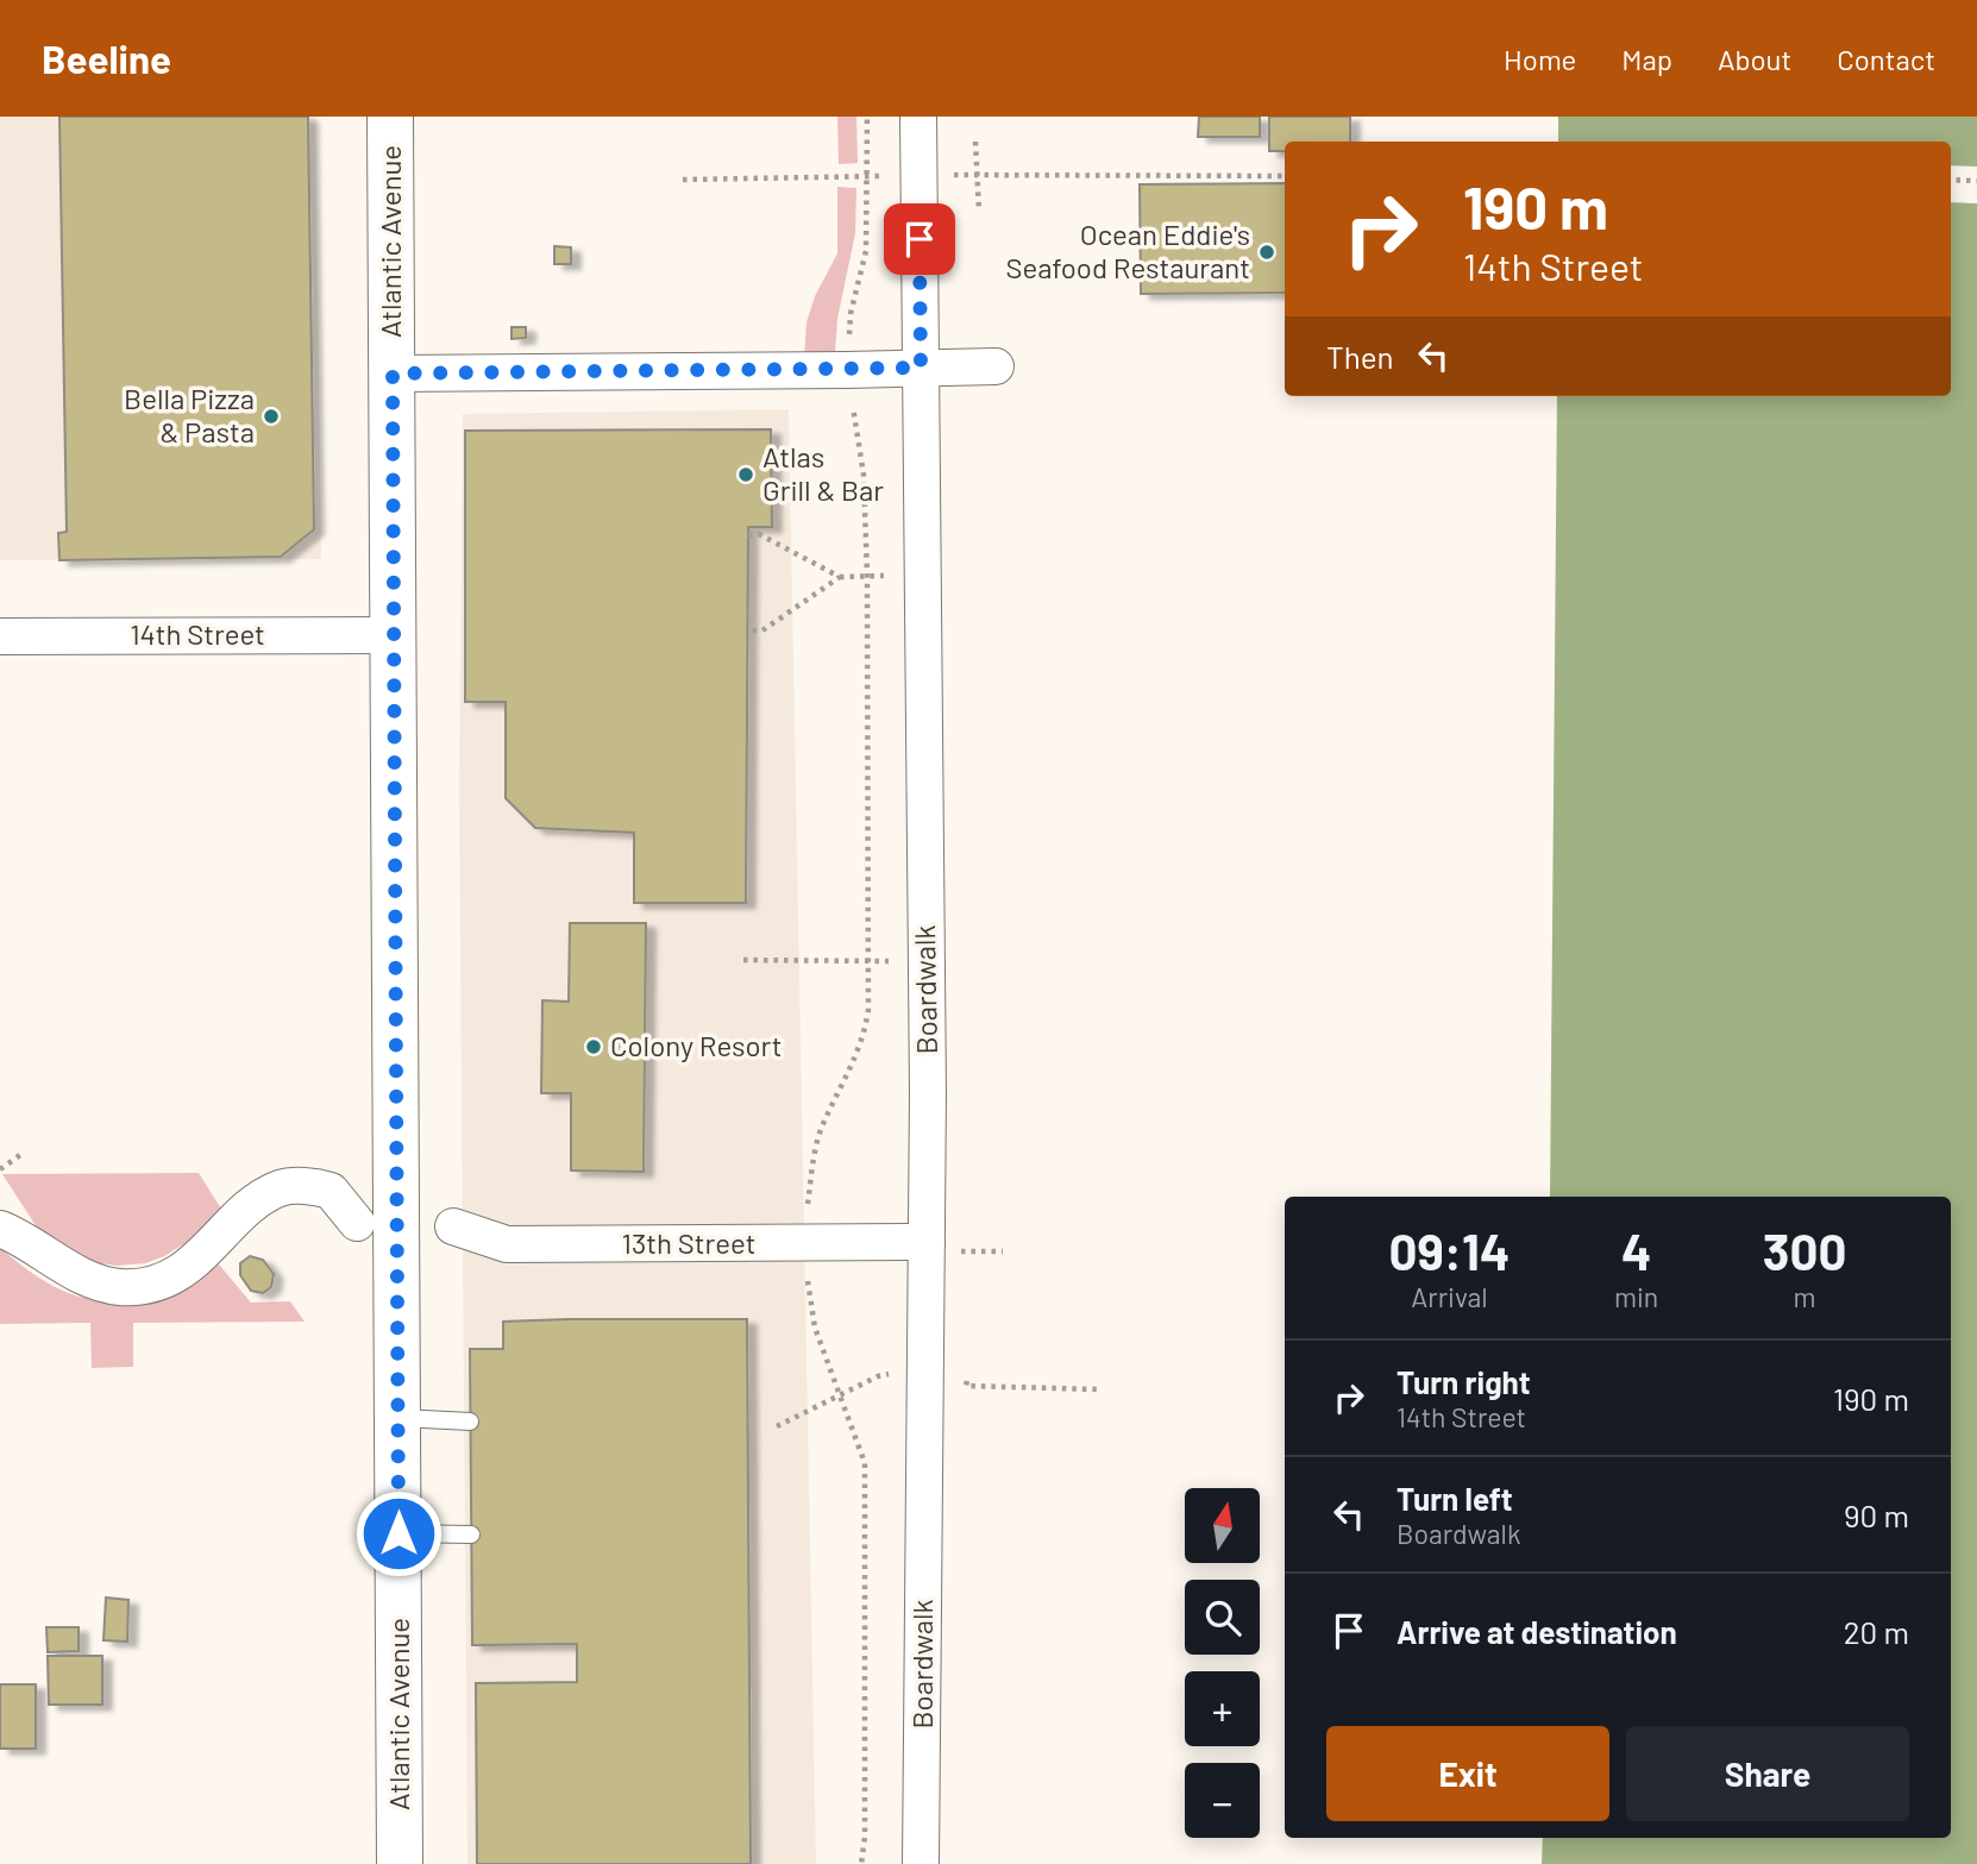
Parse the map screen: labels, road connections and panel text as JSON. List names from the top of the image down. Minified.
{"streets":{"main road":["Atlantic Avenue"],"street":["14th Street","Boardwalk","13th Street"]},"crossings":[["Atlantic Avenue","14th Street"],["Boardwalk","13th Street"]],"places":["Ocean Eddie's Seafood Restaurant","Bella Pizza & Pasta","Atlas Grill & Bar","Colony Resort"],"north":"top","page":{"header":"Beeline","nav":["Home","Map","About","Contact"],"turn":["190 m","14th Street"],"then":"Then","eta":["09:14","Arrival","4","min","300","m"],"list":[{"name":"Turn right","note":"14th Street","value":"190 m"},{"name":"Turn left","note":"Boardwalk","value":"90 m"},{"name":"Arrive at destination","value":"20 m"}],"map_buttons":["+","−"],"buttons":["Exit","Share"]}}
